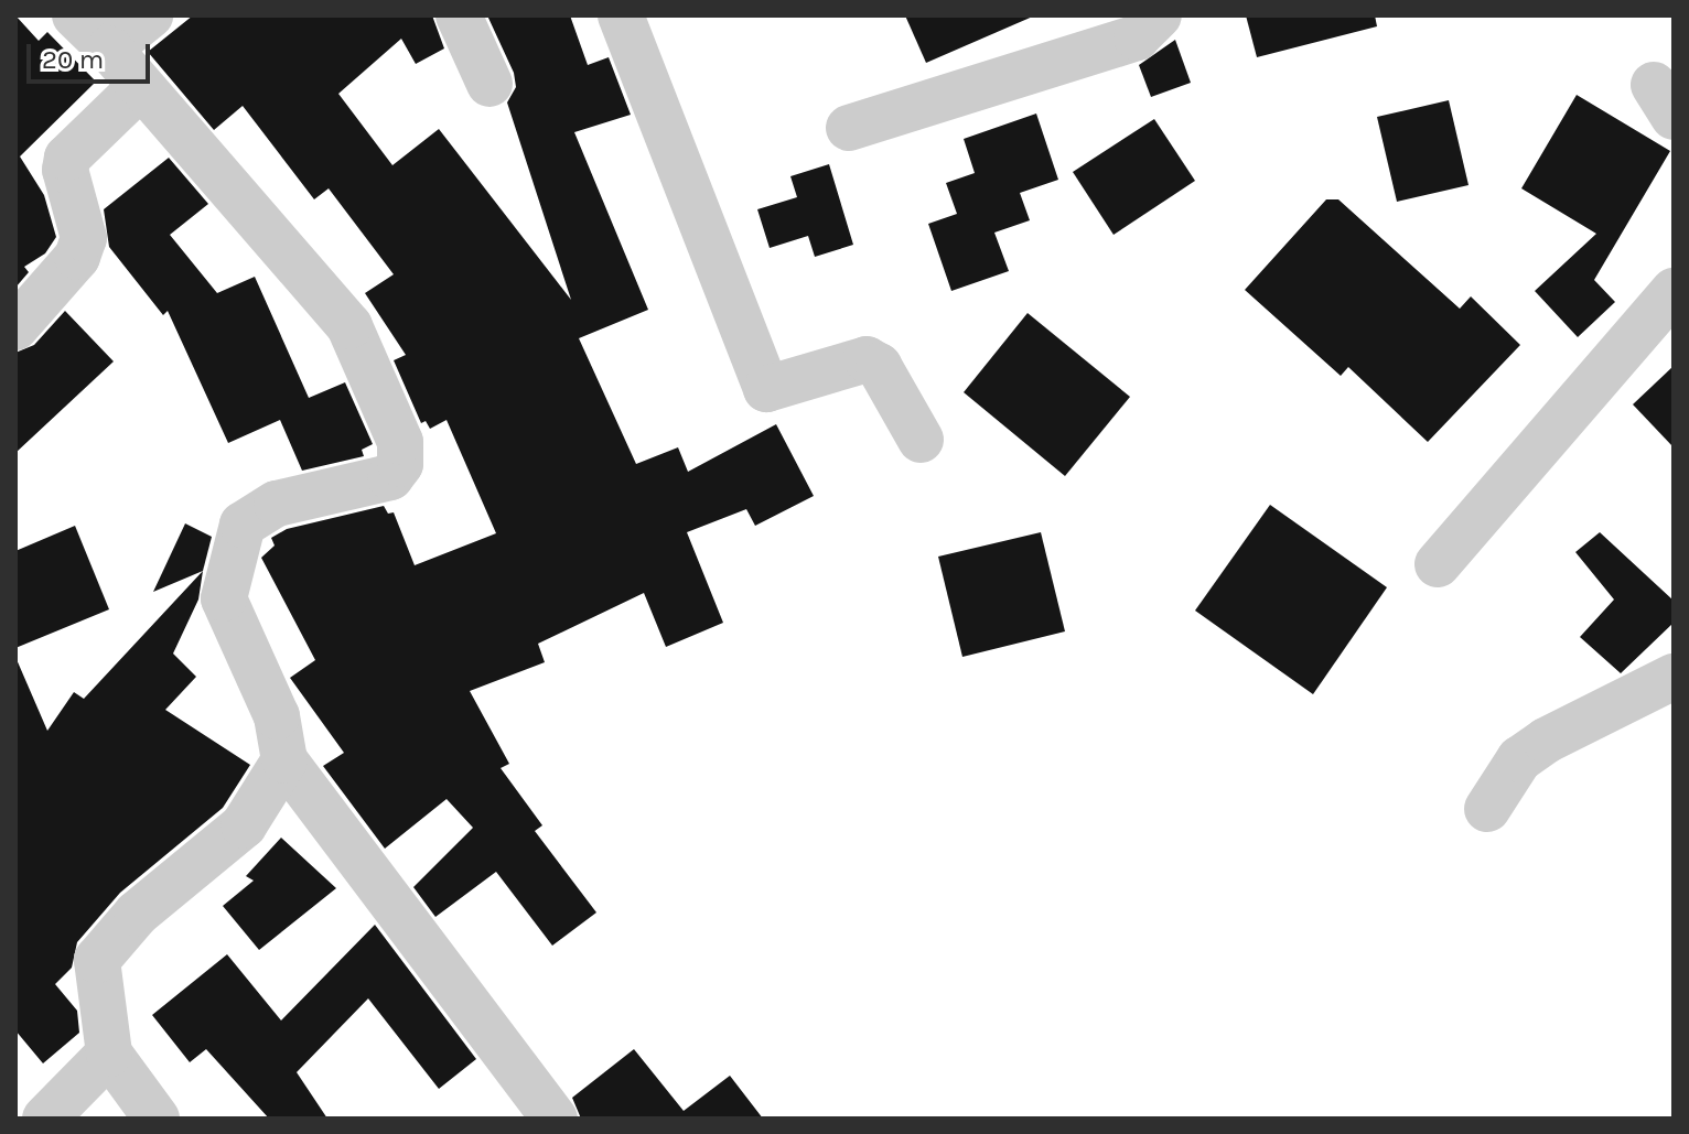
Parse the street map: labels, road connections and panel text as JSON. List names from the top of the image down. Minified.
{"scale_bar":"20 m"}
